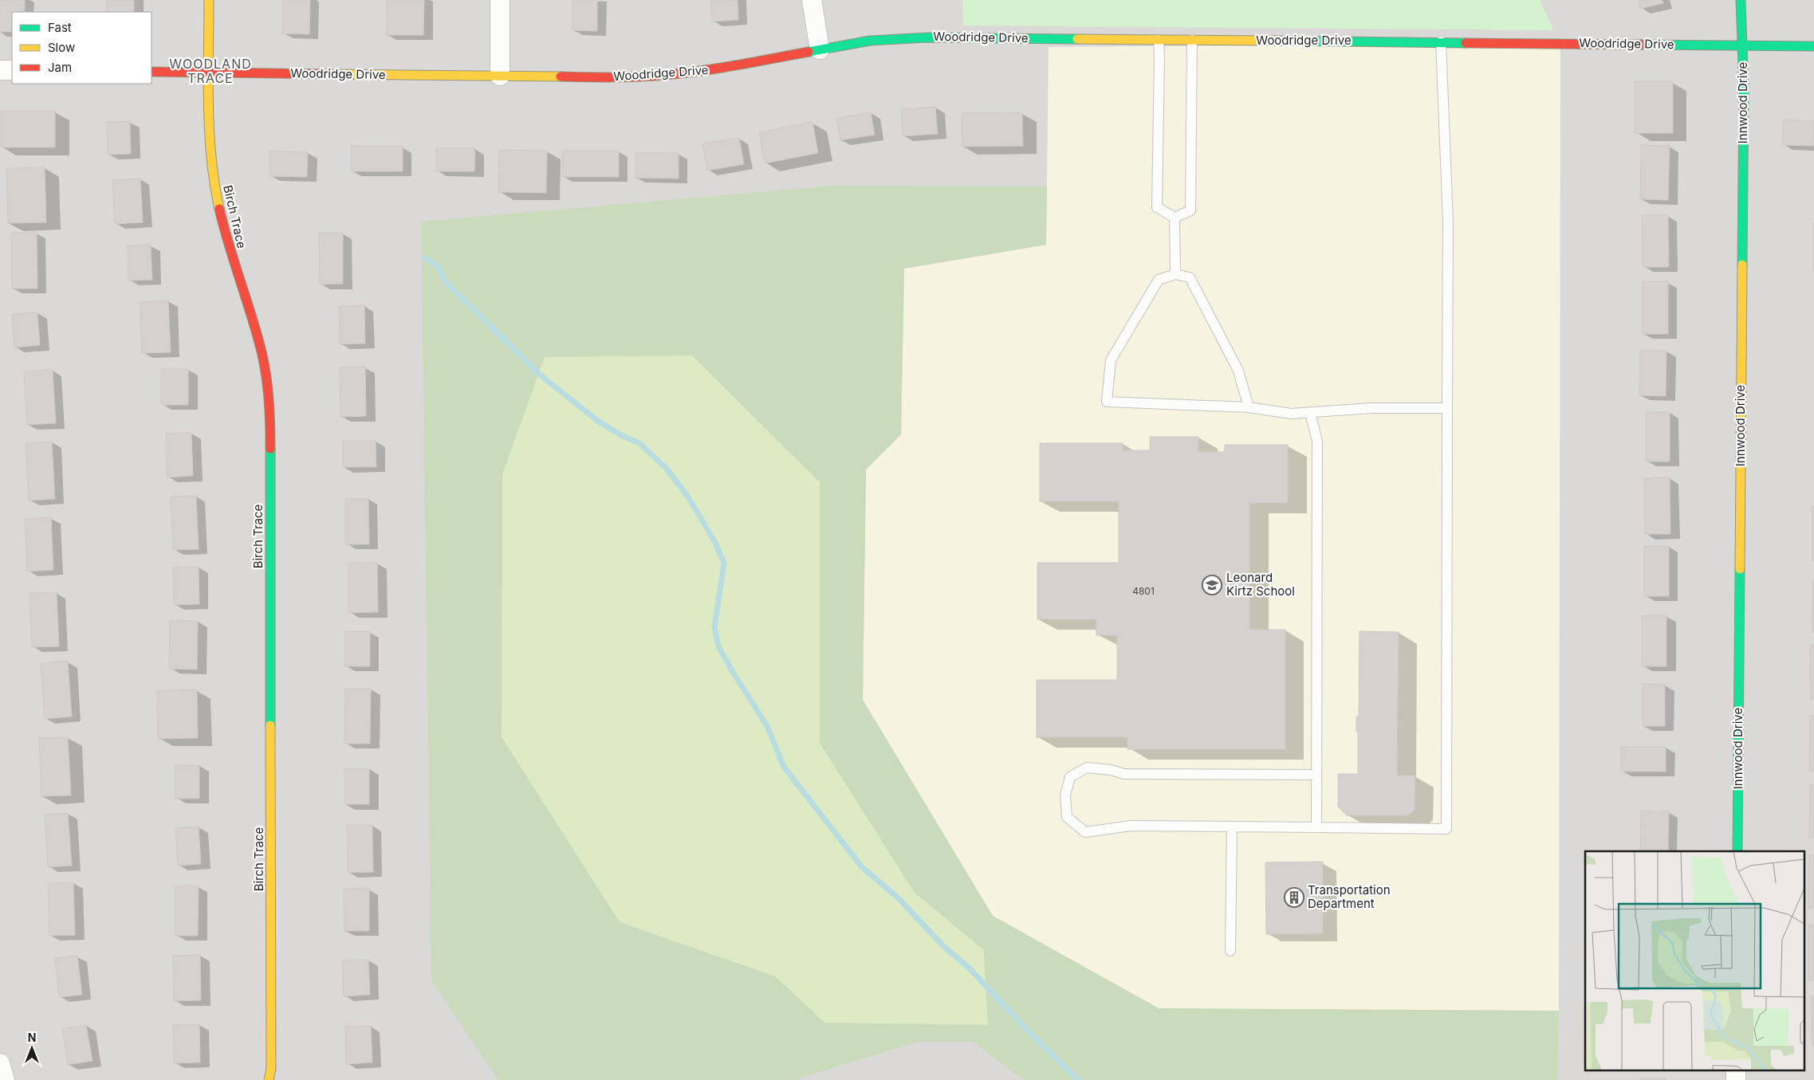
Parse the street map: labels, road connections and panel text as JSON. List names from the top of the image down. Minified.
{"streets":{"street":["Woodridge Drive","Innwood Drive","Birch Trace"]},"crossings":[["Woodridge Drive","Innwood Drive"],["Woodridge Drive","Birch Trace"]],"districts":["WOODLAND TRACE"],"places":{"school or university":["Leonard Kirtz School"],"building":["Transportation Department"]},"house_numbers":["4801"],"legend":["Fast","Slow","Jam"],"north":"top"}
